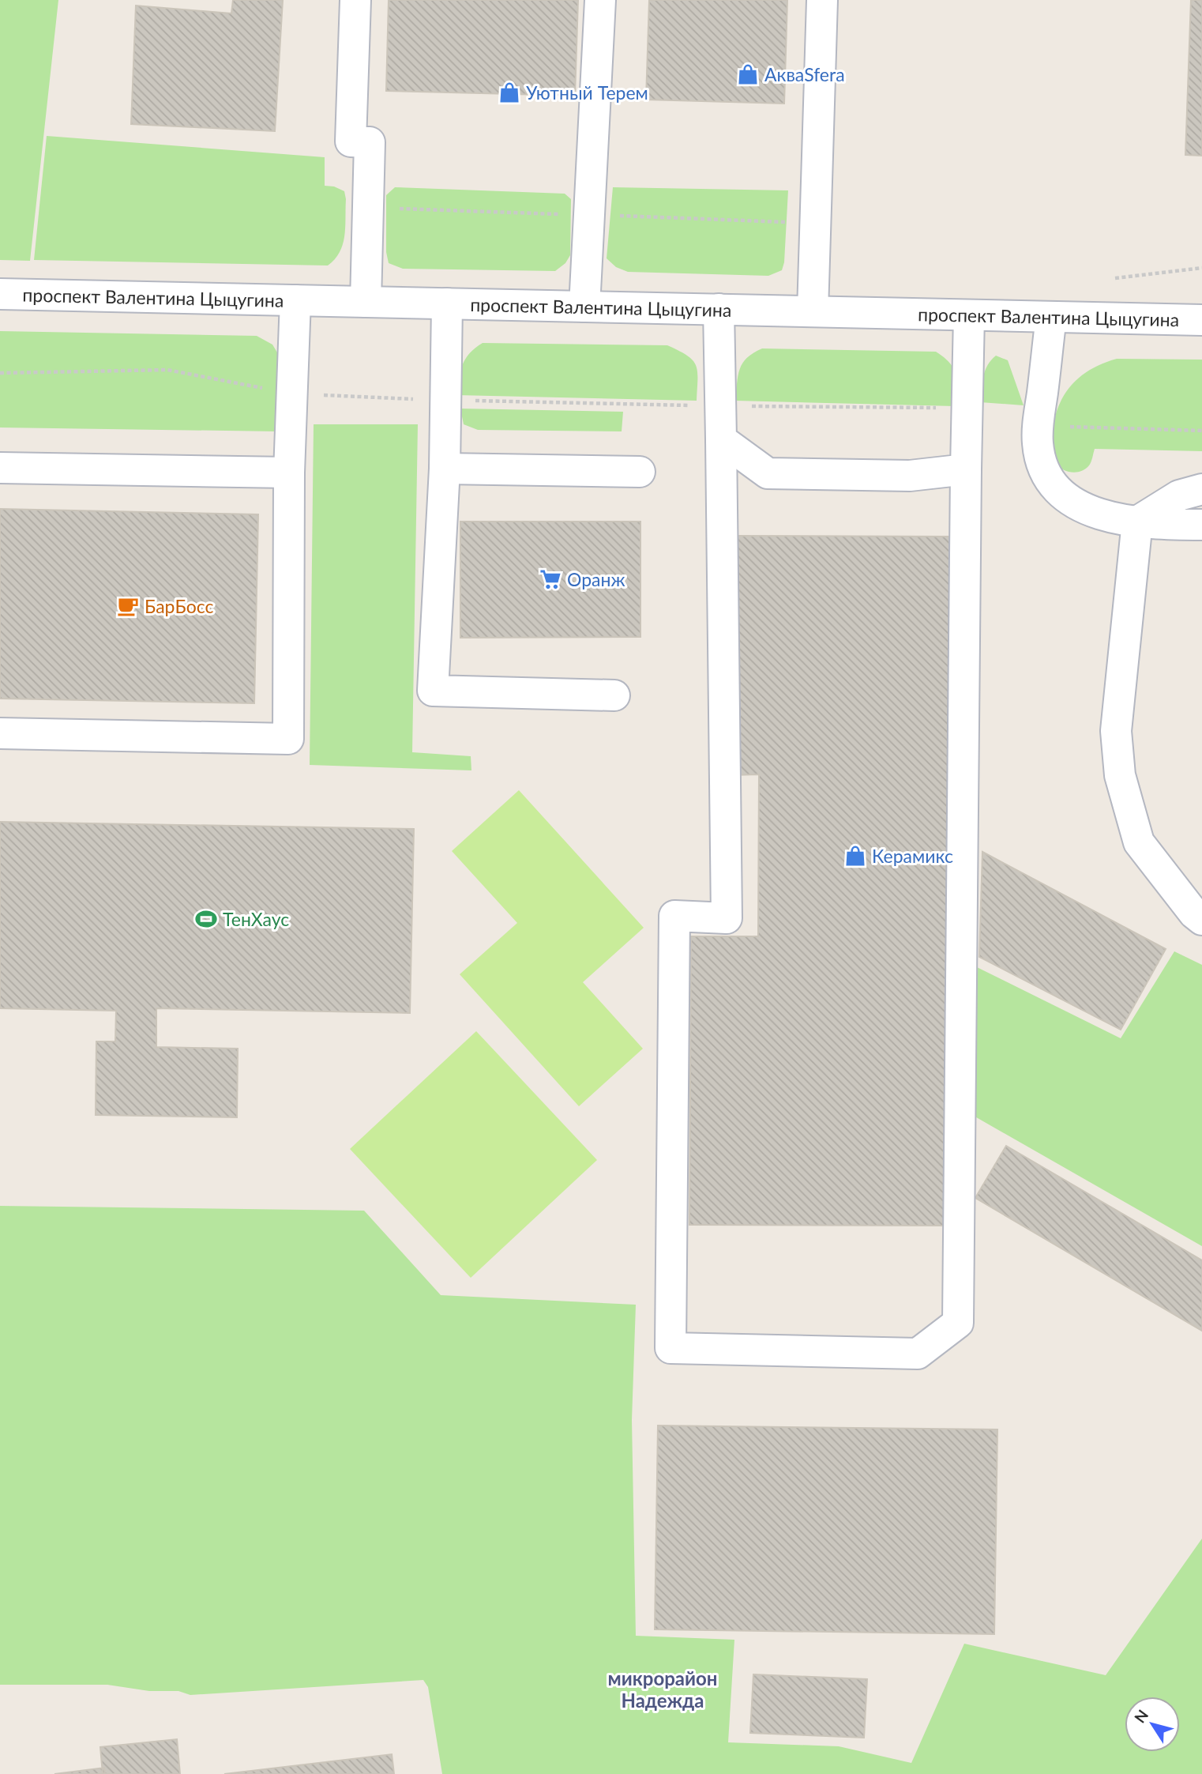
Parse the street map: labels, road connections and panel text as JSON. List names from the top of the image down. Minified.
{"streets":{"street":["проспект Валентина Цыцугина"]},"districts":["микрорайон Надежда"],"places":{"shop":["АкваSfera","Уютный Терем","Керамикс"],"supermarket":["Оранж"],"cafe":["БарБосс"],"sports":["ТенХаус"]},"north":"top left"}
